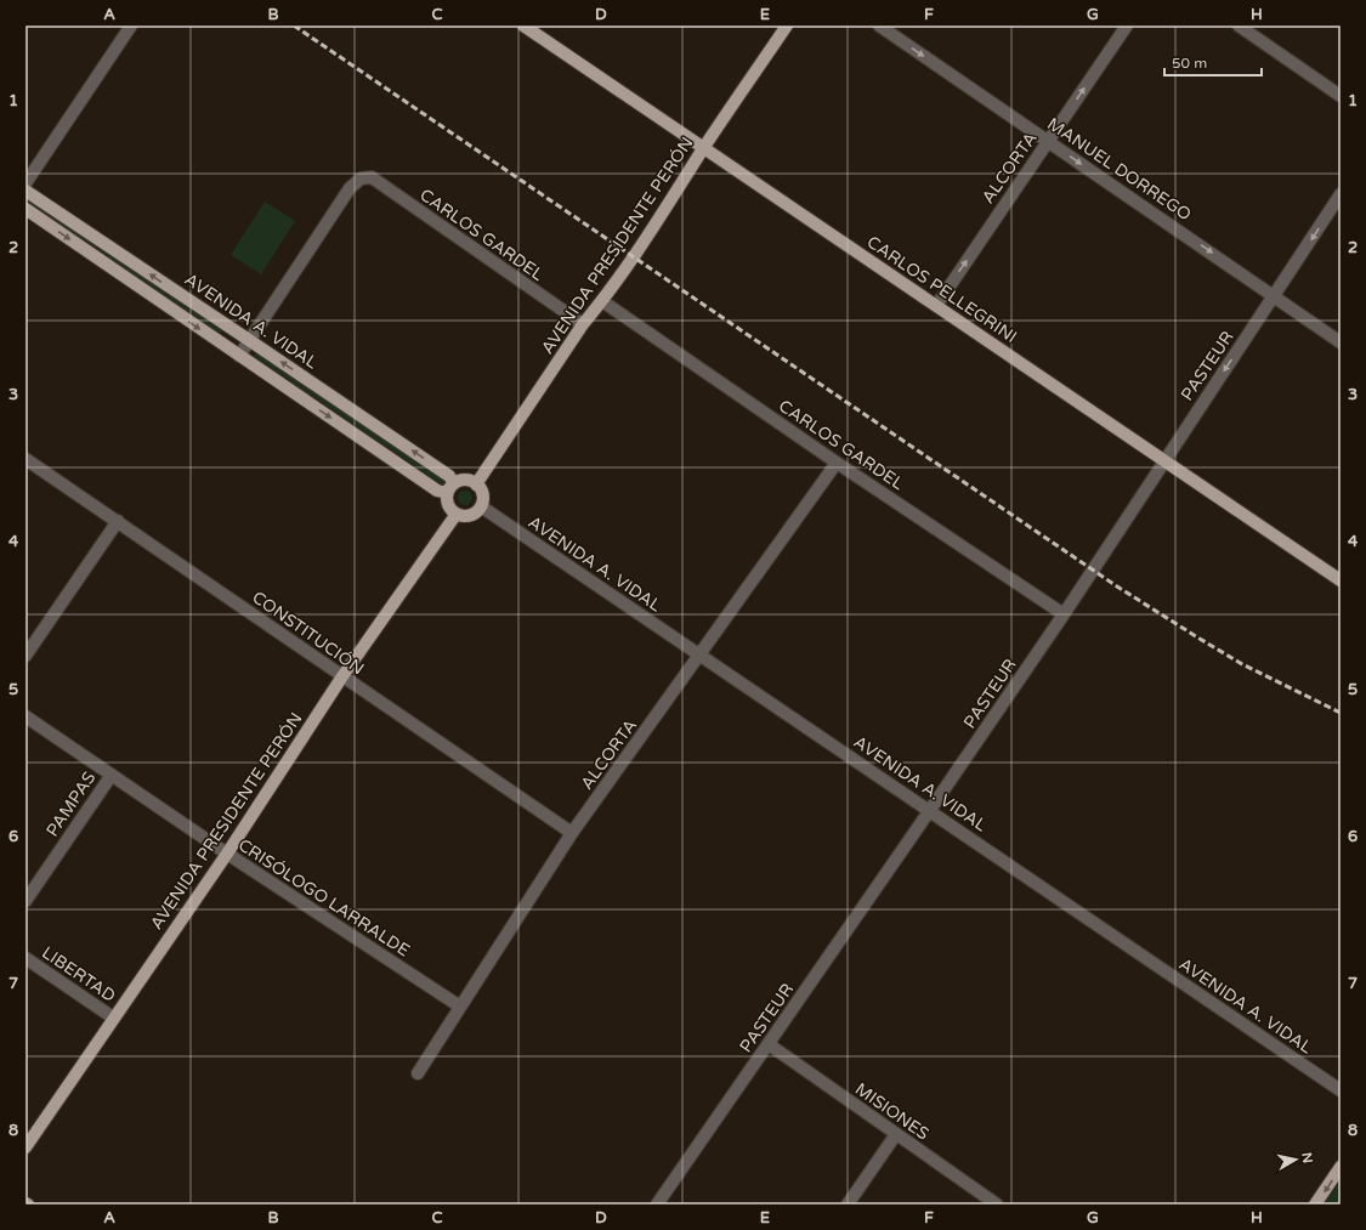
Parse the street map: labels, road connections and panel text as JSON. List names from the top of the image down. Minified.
{"streets":{"main road":["AVENIDA PRESIDENTE PERÓN","CARLOS PELLEGRINI","AVENIDA A. VIDAL"],"street":["ALCORTA","MANUEL DORREGO","CARLOS GARDEL","PASTEUR","CONSTITUCIÓN","PAMPAS","CRISÓLOGO LARRALDE","LIBERTAD","MISIONES"]},"crossings":[["ALCORTA","MANUEL DORREGO"],["ALCORTA","CARLOS GARDEL"],["ALCORTA","CARLOS PELLEGRINI"],["ALCORTA","AVENIDA A. VIDAL"],["ALCORTA","CONSTITUCIÓN"],["ALCORTA","CRISÓLOGO LARRALDE"],["MANUEL DORREGO","PASTEUR"],["CARLOS GARDEL","AVENIDA PRESIDENTE PERÓN"],["CARLOS GARDEL","AVENIDA A. VIDAL"],["CARLOS GARDEL","PASTEUR"],["AVENIDA PRESIDENTE PERÓN","CARLOS PELLEGRINI"],["AVENIDA PRESIDENTE PERÓN","AVENIDA A. VIDAL"],["AVENIDA PRESIDENTE PERÓN","CONSTITUCIÓN"],["AVENIDA PRESIDENTE PERÓN","CRISÓLOGO LARRALDE"],["AVENIDA PRESIDENTE PERÓN","LIBERTAD"],["CARLOS PELLEGRINI","PASTEUR"],["AVENIDA A. VIDAL","PASTEUR"],["PASTEUR","MISIONES"],["PAMPAS","CRISÓLOGO LARRALDE"]],"one_way":["MANUEL DORREGO"],"scale_bar":"50 m","north":"right","grid":{"columns":["A","B","C","D","E","F","G","H"],"rows":["1","2","3","4","5","6","7","8"]}}
